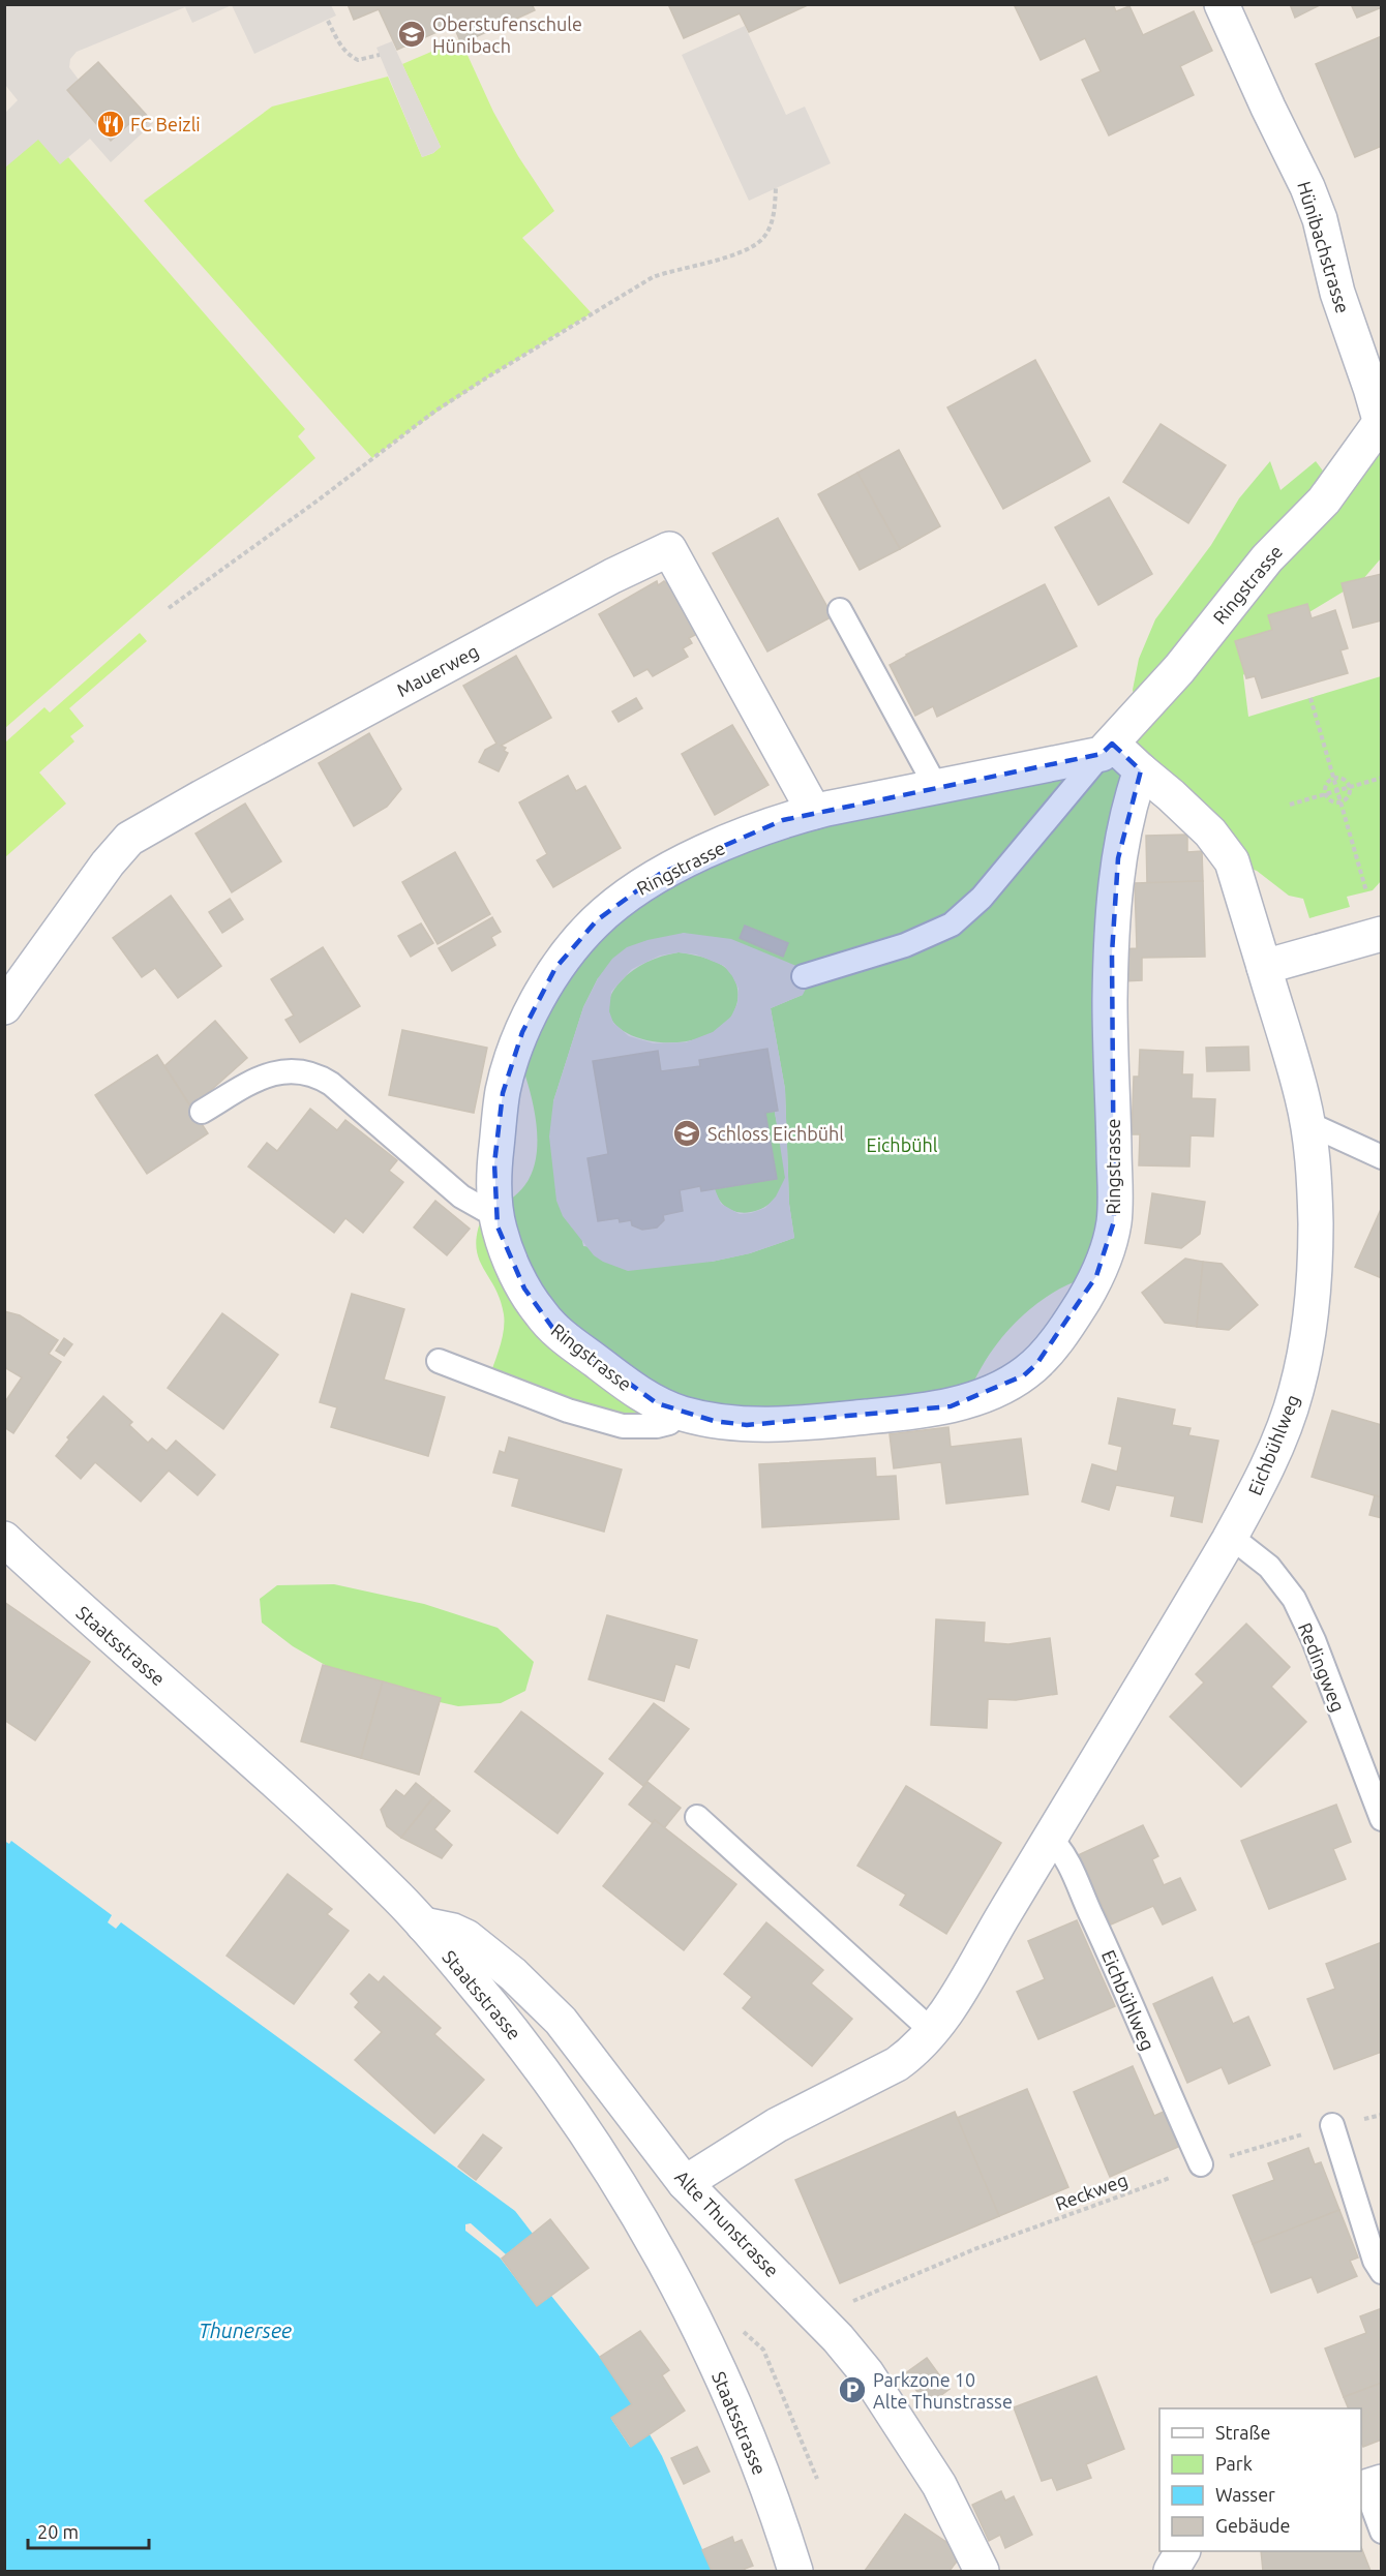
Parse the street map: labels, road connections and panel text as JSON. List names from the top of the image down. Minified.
{"streets":{"street":["Hünibachstrasse","Ringstrasse","Mauerweg","Eichbühlweg","Staatsstrasse","Alte Thunstrasse"],"lane":["Redingweg"],"path":["Reckweg"]},"crossings":[["Hünibachstrasse","Ringstrasse"],["Ringstrasse","Mauerweg"],["Ringstrasse","Eichbühlweg"],["Eichbühlweg","Redingweg"],["Eichbühlweg","Reckweg"],["Eichbühlweg","Alte Thunstrasse"],["Staatsstrasse","Alte Thunstrasse"],["Reckweg","Alte Thunstrasse"]],"water":["Thunersee"],"parks":["Eichbühl"],"places":{"school or university":["Oberstufenschule Hünibach","Schloss Eichbühl"],"restaurant":["FC Beizli"],"parking":["Parkzone 10 Alte Thunstrasse"]},"legend":["Straße","Park","Wasser","Gebäude"],"scale_bar":"20 m"}
